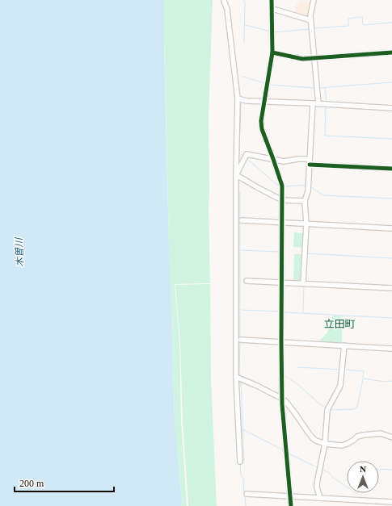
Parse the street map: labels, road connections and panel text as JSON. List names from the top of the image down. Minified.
{"districts":["立田町"],"water":["木曽川"],"scale_bar":"200 m","north":"top"}
